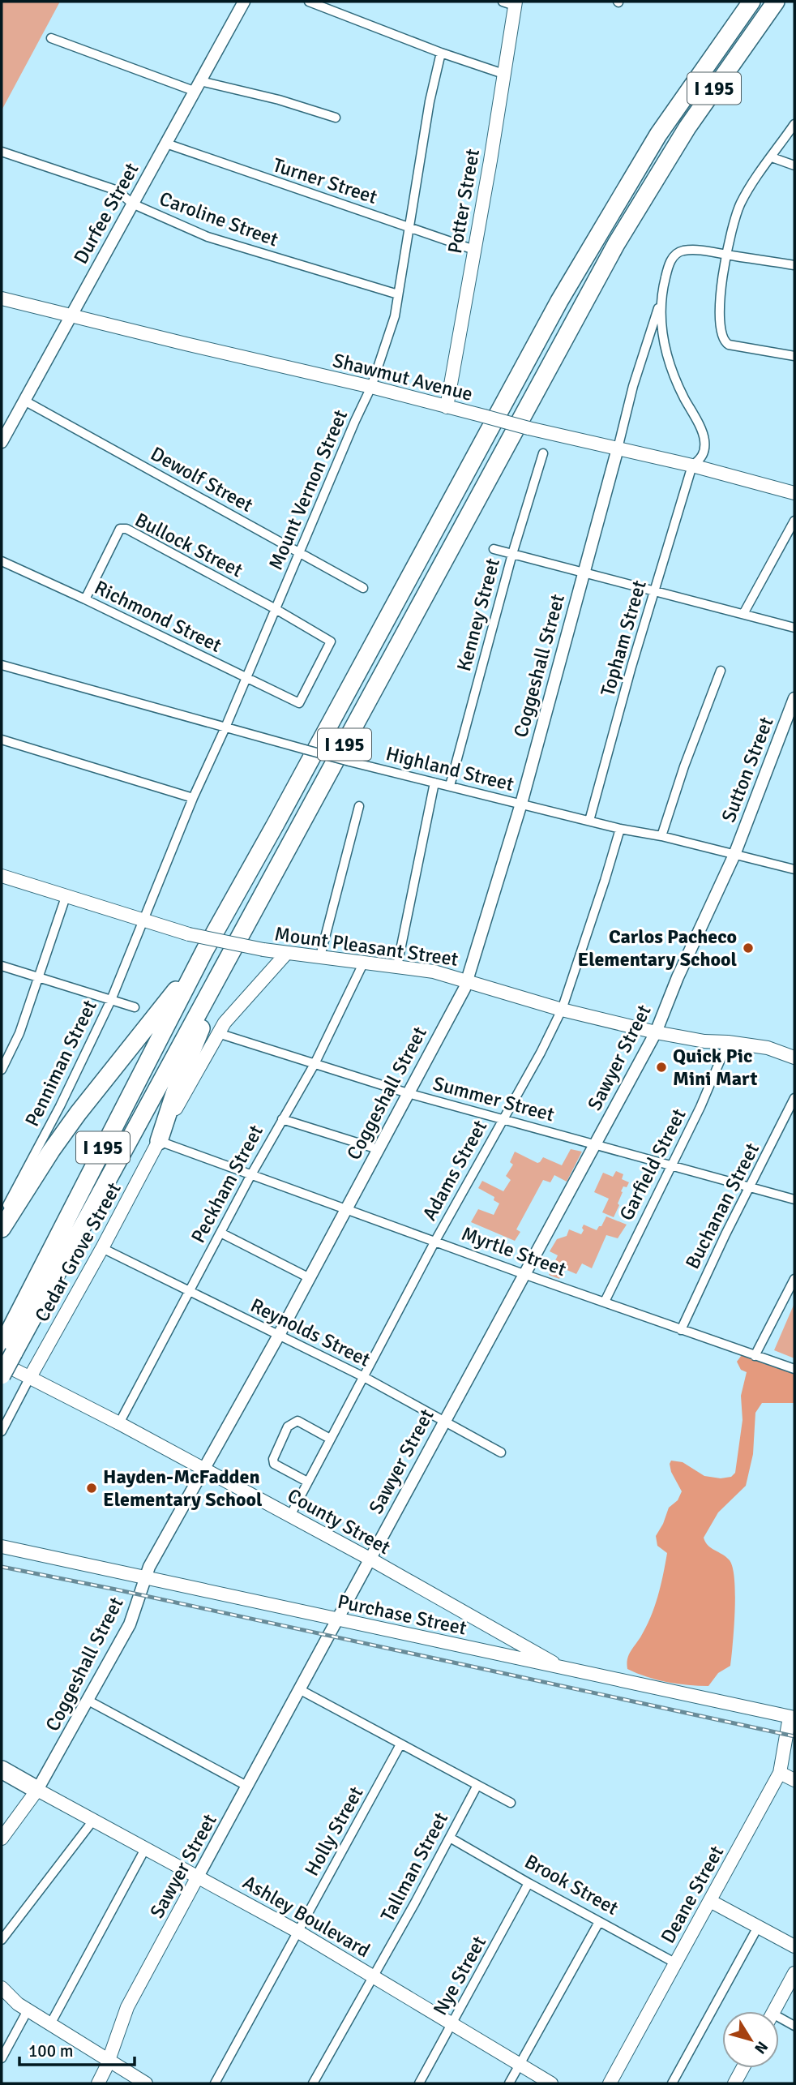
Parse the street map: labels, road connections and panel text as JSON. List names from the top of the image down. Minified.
{"streets":{"highway":["I 195"],"main road":["Potter Street","Shawmut Avenue","Coggeshall Street","Mount Pleasant Street","Sawyer Street","Cedar Grove Street","County Street","Purchase Street","Deane Street","Ashley Boulevard"],"street":["Turner Street","Durfee Street","Caroline Street","Dewolf Street","Mount Vernon Street","Bullock Street","Kenney Street","Richmond Street","Topham Street","Highland Street","Sutton Street","Penniman Street","Summer Street","Garfield Street","Adams Street","Peckham Street","Buchanan Street","Myrtle Street","Reynolds Street","Holly Street","Tallman Street","Brook Street","Nye Street"]},"crossings":[["I 195","County Street"],["Turner Street","Potter Street"],["Turner Street","Durfee Street"],["Turner Street","Mount Vernon Street"],["Potter Street","Shawmut Avenue"],["Durfee Street","Caroline Street"],["Durfee Street","Shawmut Avenue"],["Durfee Street","Dewolf Street"],["Caroline Street","Mount Vernon Street"],["Shawmut Avenue","Mount Vernon Street"],["Shawmut Avenue","Topham Street"],["Shawmut Avenue","Coggeshall Street"],["Dewolf Street","Mount Vernon Street"],["Mount Vernon Street","Bullock Street"],["Mount Vernon Street","Richmond Street"],["Mount Vernon Street","Highland Street"],["Mount Vernon Street","Mount Pleasant Street"],["Mount Vernon Street","Penniman Street"],["Bullock Street","Richmond Street"],["Kenney Street","Highland Street"],["Topham Street","Coggeshall Street"],["Topham Street","Highland Street"],["Coggeshall Street","Highland Street"],["Coggeshall Street","Mount Pleasant Street"],["Coggeshall Street","Summer Street"],["Coggeshall Street","Myrtle Street"],["Coggeshall Street","Reynolds Street"],["Coggeshall Street","County Street"],["Coggeshall Street","Purchase Street"],["Coggeshall Street","Ashley Boulevard"],["Highland Street","Sutton Street"],["Highland Street","Sawyer Street"],["Highland Street","Adams Street"],["Sutton Street","Sawyer Street"],["Mount Pleasant Street","Sawyer Street"],["Mount Pleasant Street","Penniman Street"],["Mount Pleasant Street","Garfield Street"],["Mount Pleasant Street","Adams Street"],["Mount Pleasant Street","Peckham Street"],["Mount Pleasant Street","Cedar Grove Street"],["Sawyer Street","Summer Street"],["Sawyer Street","Myrtle Street"],["Sawyer Street","Reynolds Street"],["Sawyer Street","County Street"],["Sawyer Street","Purchase Street"],["Sawyer Street","Ashley Boulevard"],["Summer Street","Garfield Street"],["Summer Street","Adams Street"],["Summer Street","Peckham Street"],["Summer Street","Buchanan Street"],["Summer Street","Cedar Grove Street"],["Garfield Street","Myrtle Street"],["Adams Street","Myrtle Street"],["Adams Street","Reynolds Street"],["Adams Street","County Street"],["Peckham Street","Myrtle Street"],["Peckham Street","Reynolds Street"],["Peckham Street","County Street"],["Buchanan Street","Myrtle Street"],["Myrtle Street","Cedar Grove Street"],["Cedar Grove Street","Reynolds Street"],["Cedar Grove Street","County Street"],["County Street","Purchase Street"],["Purchase Street","Deane Street"],["Holly Street","Ashley Boulevard"],["Tallman Street","Brook Street"],["Tallman Street","Ashley Boulevard"],["Brook Street","Deane Street"],["Brook Street","Nye Street"],["Ashley Boulevard","Nye Street"]],"places":["Carlos Pacheco Elementary School","Quick Pic Mini Mart","Hayden-McFadden Elementary School"],"scale_bar":"100 m","north":"bottom right"}
